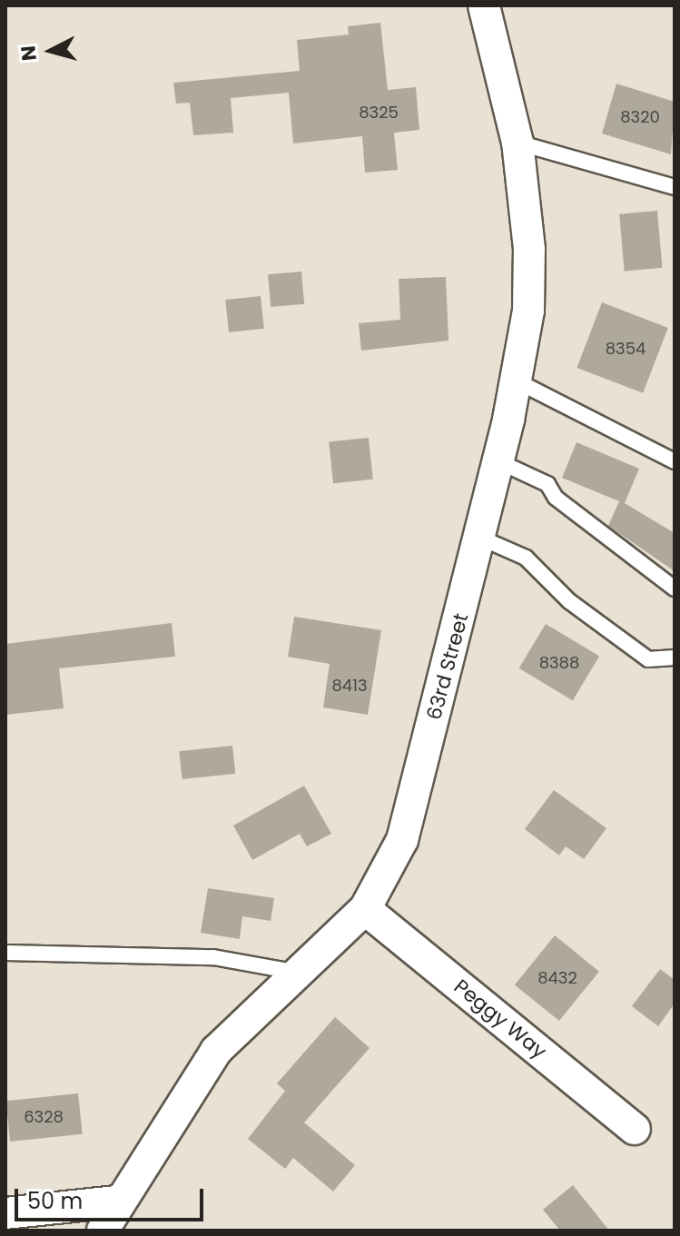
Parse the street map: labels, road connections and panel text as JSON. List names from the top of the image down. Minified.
{"streets":{"street":["63rd Street","Peggy Way"]},"crossings":[["63rd Street","Peggy Way"]],"house_numbers":["8325","8320","8354","8388","8413","8432","6328"],"scale_bar":"50 m","north":"left"}
